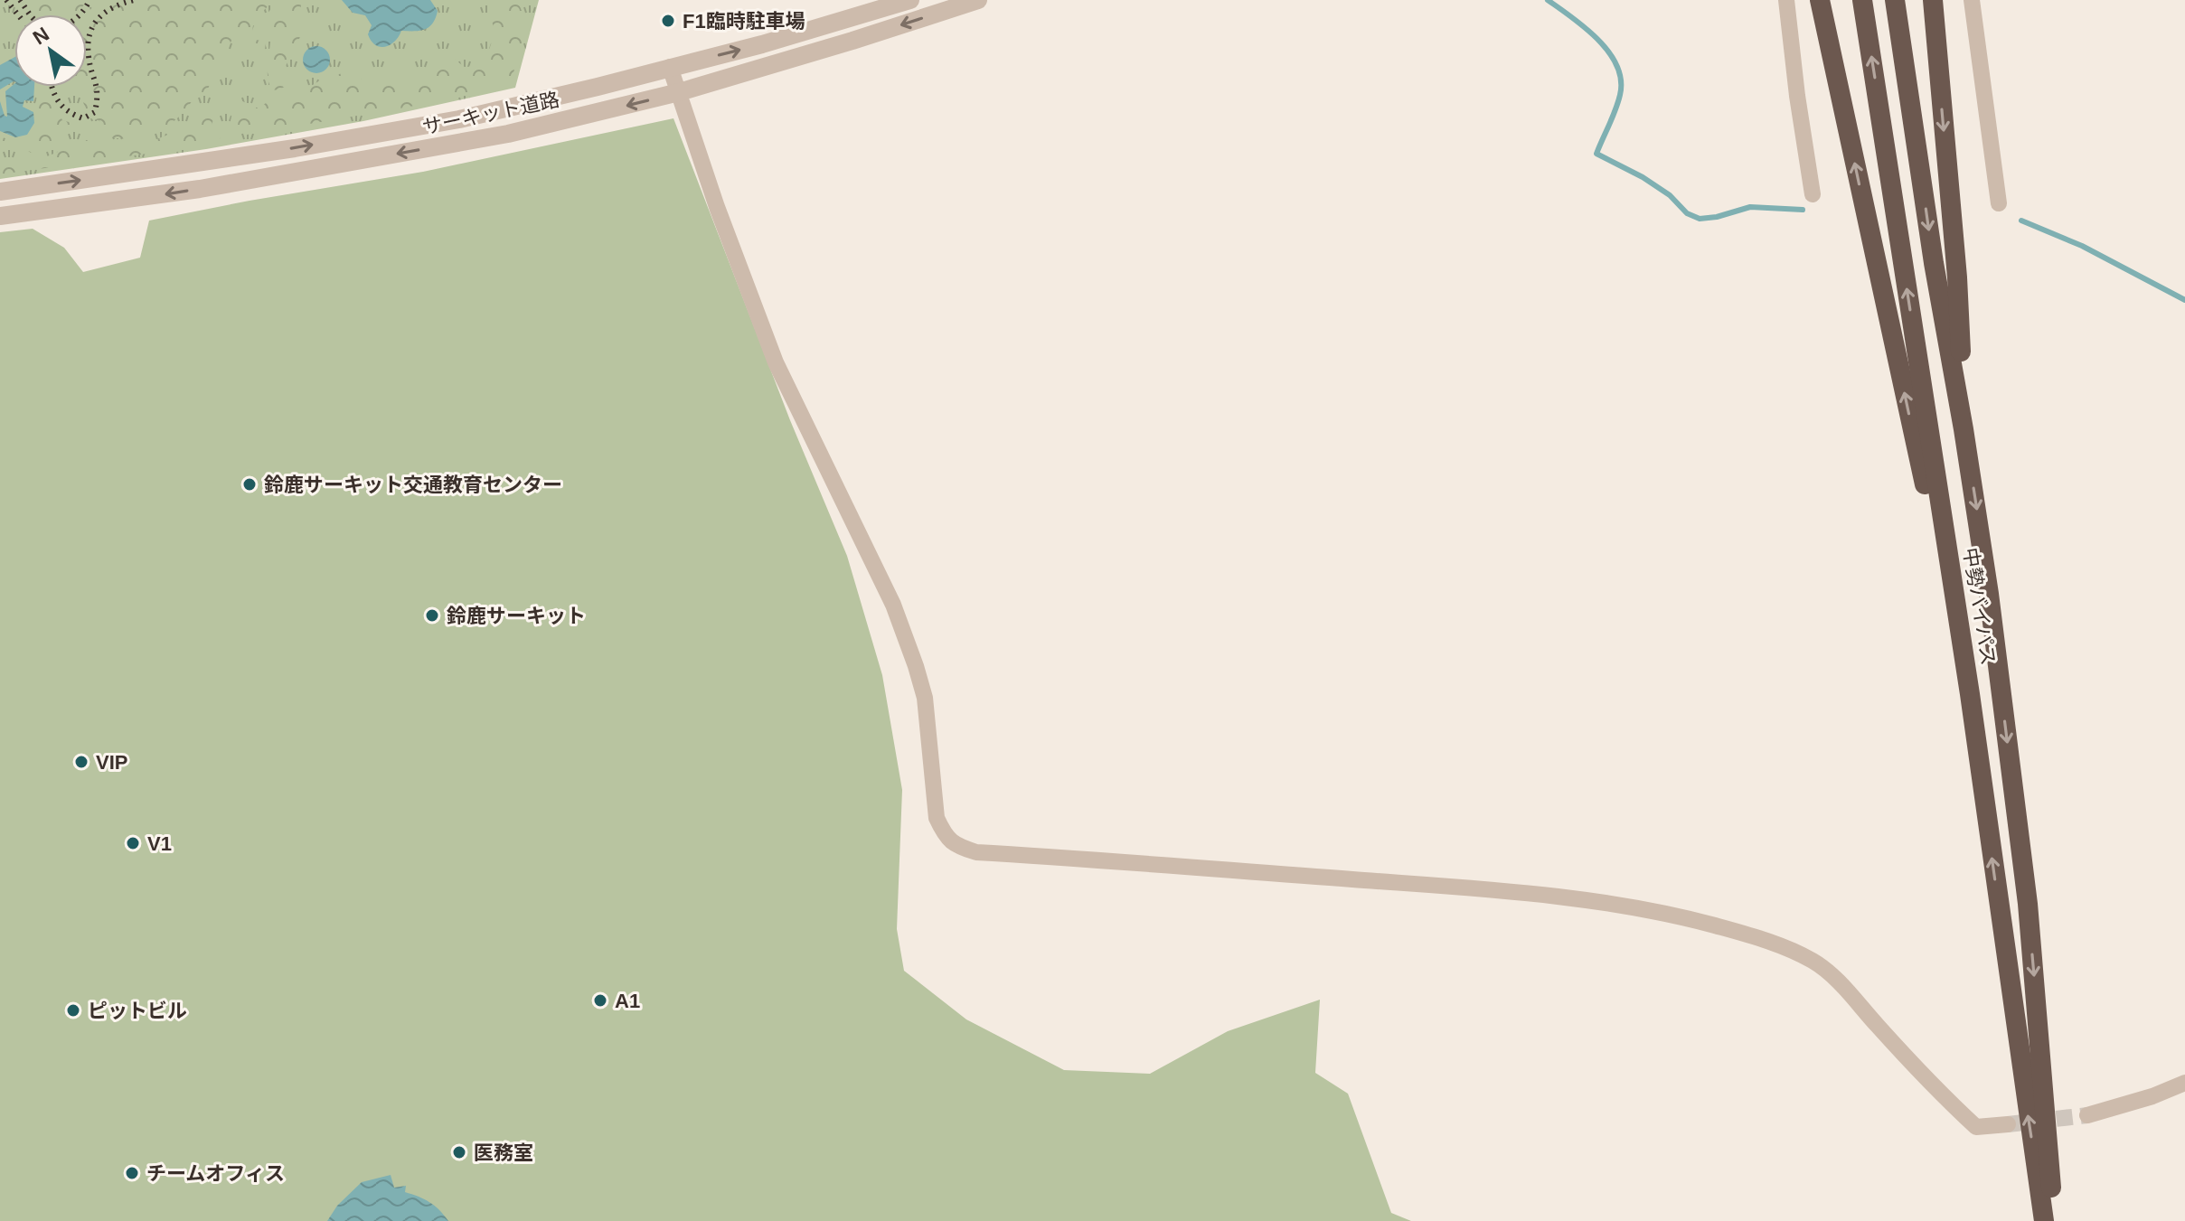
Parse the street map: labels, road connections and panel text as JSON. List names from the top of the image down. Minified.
{"streets":{"highway":["中勢バイパス"],"street":["サーキット道路"]},"places":["F1臨時駐車場","鈴鹿サーキット交通教育センター","鈴鹿サーキット","VIP","V1","A1","ピットビル","医務室","チームオフィス"],"north":"top left"}
